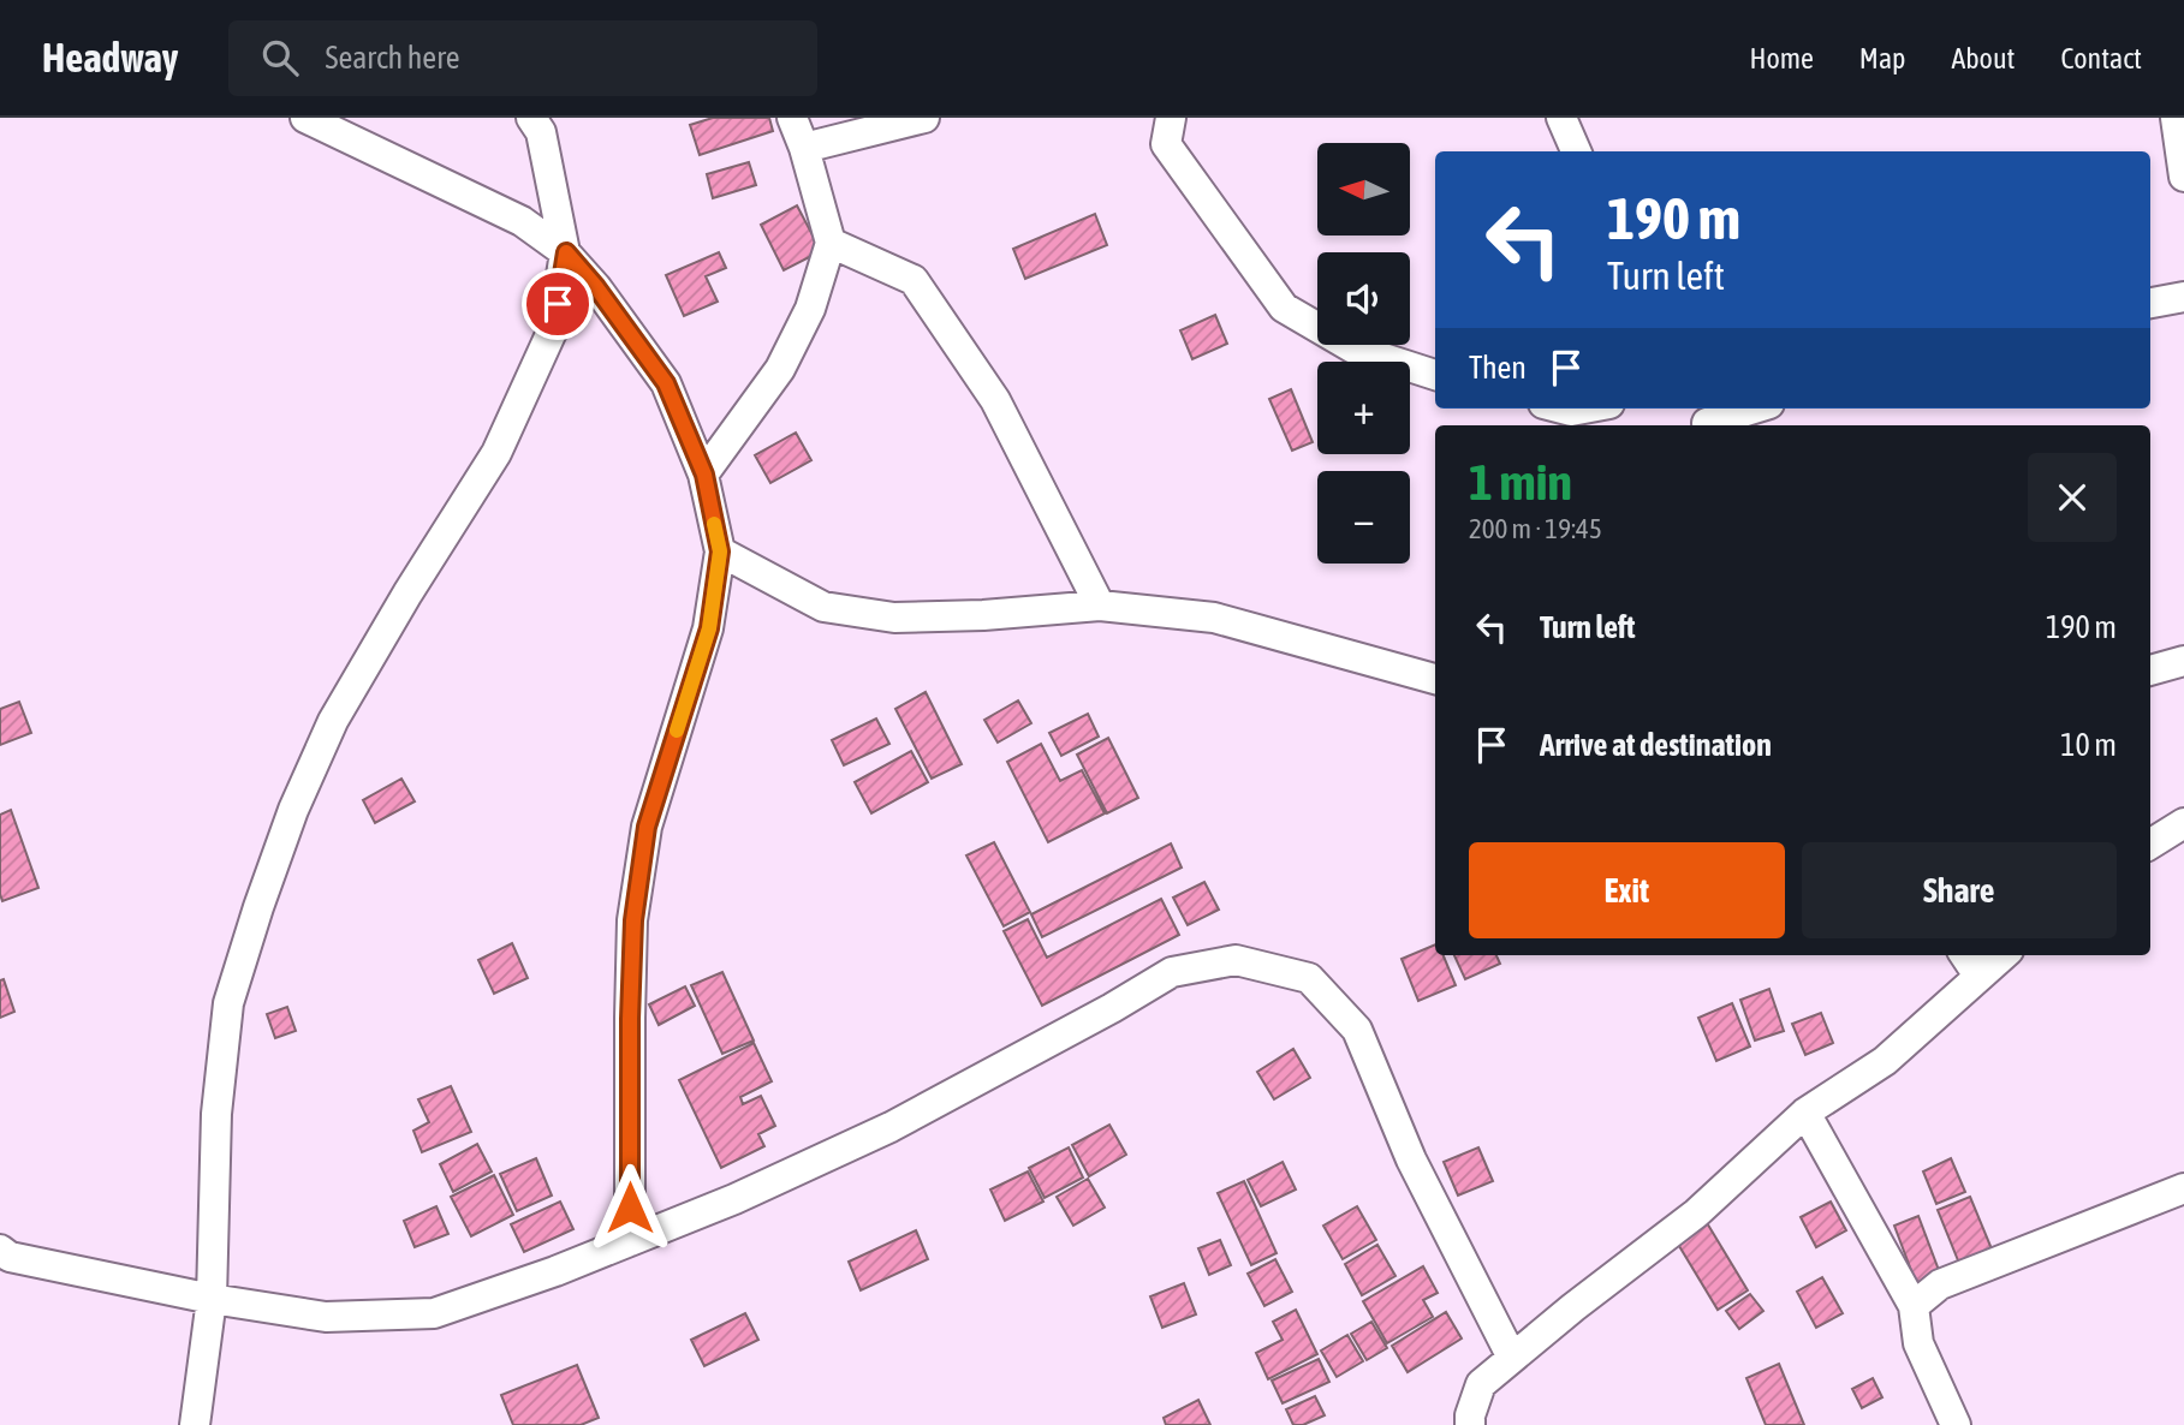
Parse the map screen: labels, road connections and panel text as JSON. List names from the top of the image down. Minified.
{"north":"left","page":{"header":"Headway","search":"Search here","nav":["Home","Map","About","Contact"],"map_buttons":["+","−"],"turn":["190 m","Turn left"],"then":"Then","heading":["1 min","200 m · 19:45"],"list":[{"name":"Turn left","value":"190 m"},{"name":"Arrive at destination","value":"10 m"}],"buttons":["Exit","Share"]}}
